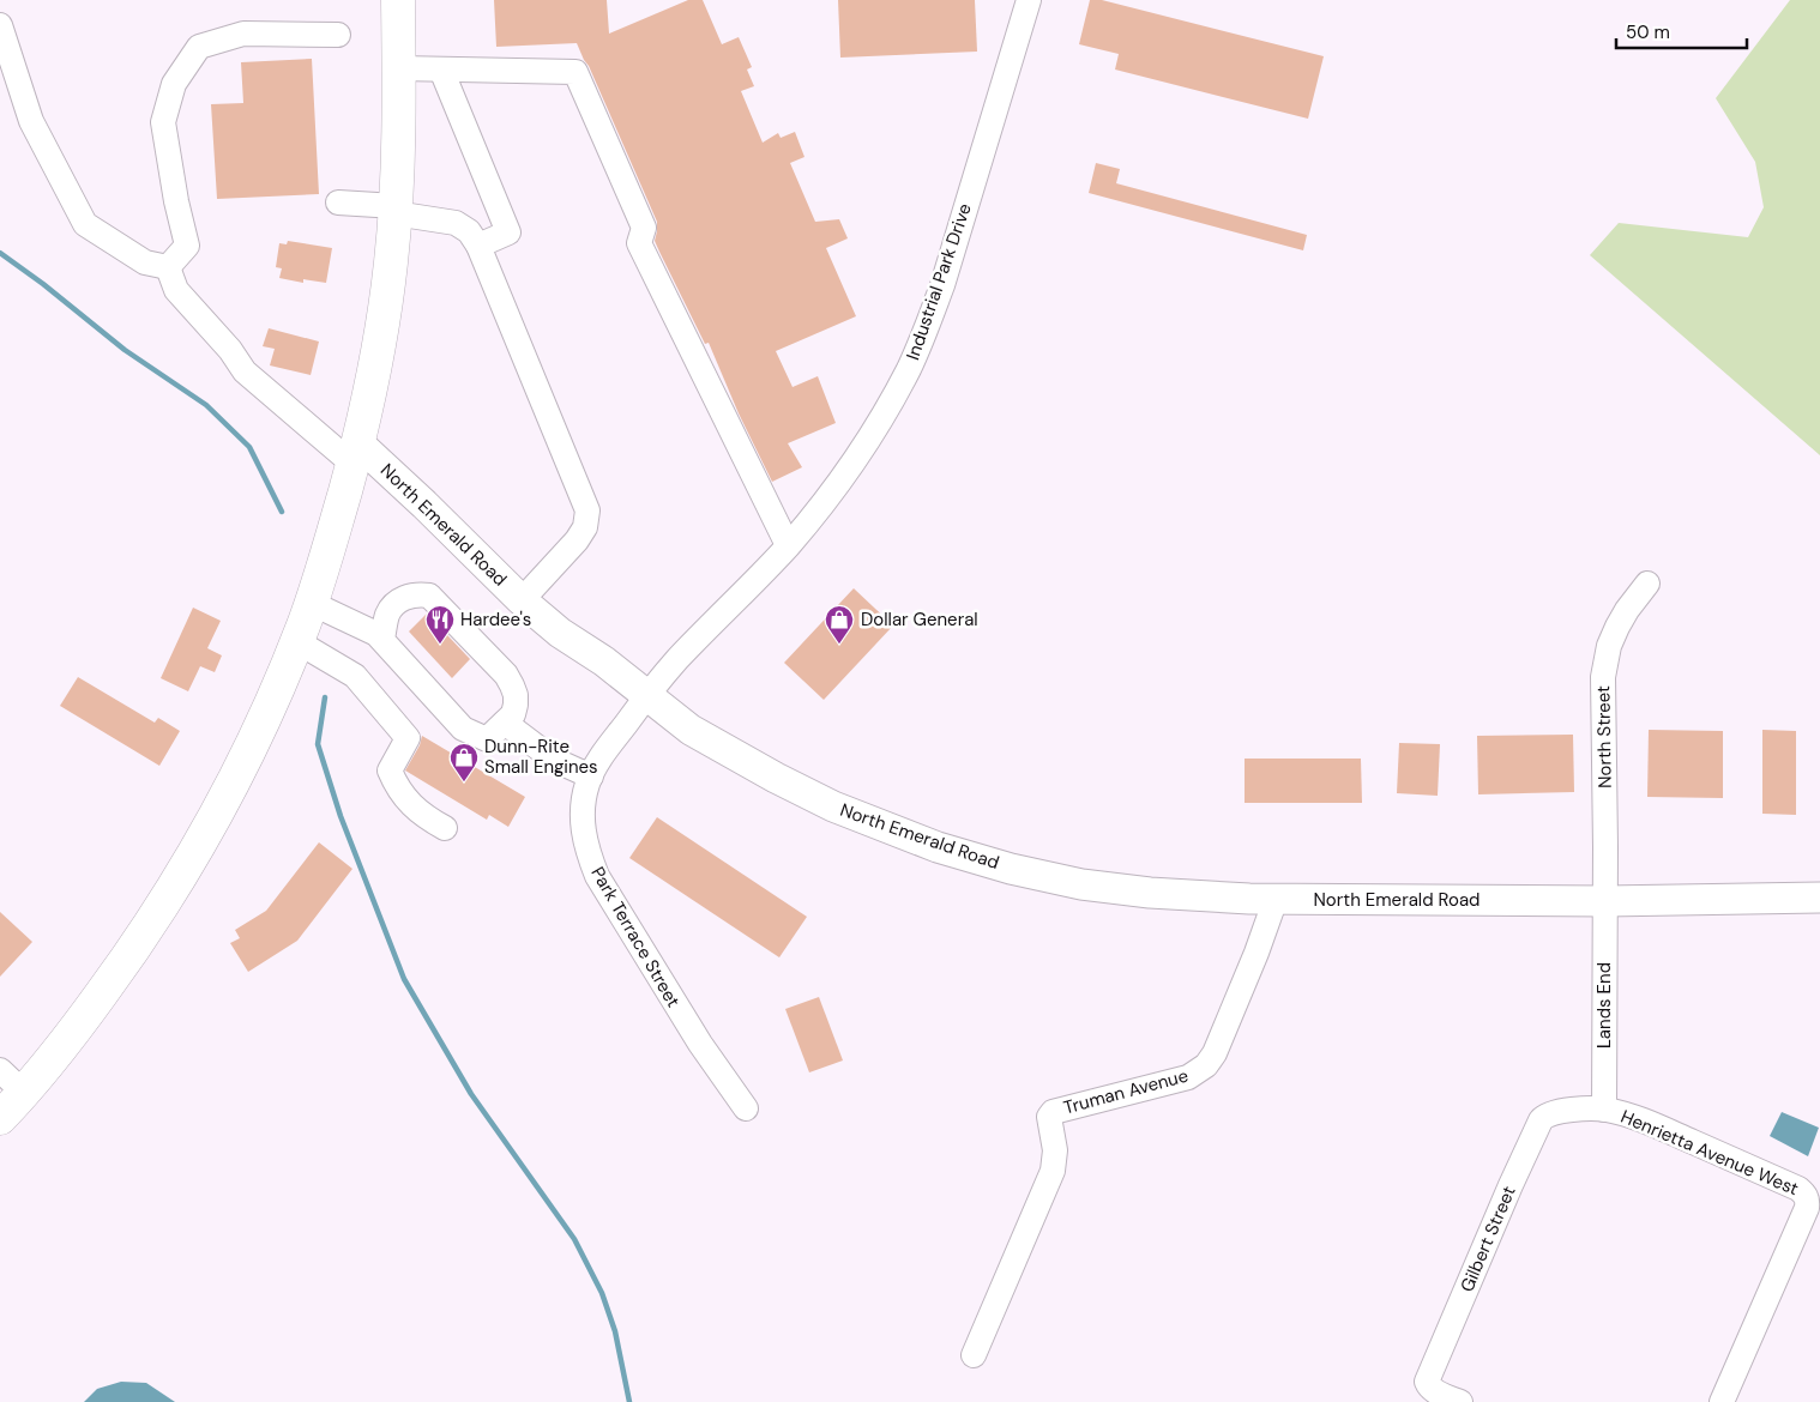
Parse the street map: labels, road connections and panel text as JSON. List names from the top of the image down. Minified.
{"streets":{"main road":["North Emerald Road"],"street":["Industrial Park Drive","North Street","Park Terrace Street","Lands End","Truman Avenue","Henrietta Avenue West","Gilbert Street"]},"crossings":[["Industrial Park Drive","North Emerald Road"],["Industrial Park Drive","Park Terrace Street"],["North Emerald Road","North Street"],["North Emerald Road","Park Terrace Street"],["North Emerald Road","Lands End"],["North Emerald Road","Truman Avenue"],["North Street","Lands End"],["Lands End","Henrietta Avenue West"],["Lands End","Gilbert Street"],["Henrietta Avenue West","Gilbert Street"]],"places":{"restaurant":["Hardee's"],"shop":["Dollar General","Dunn-Rite Small Engines"]},"scale_bar":"50 m"}
